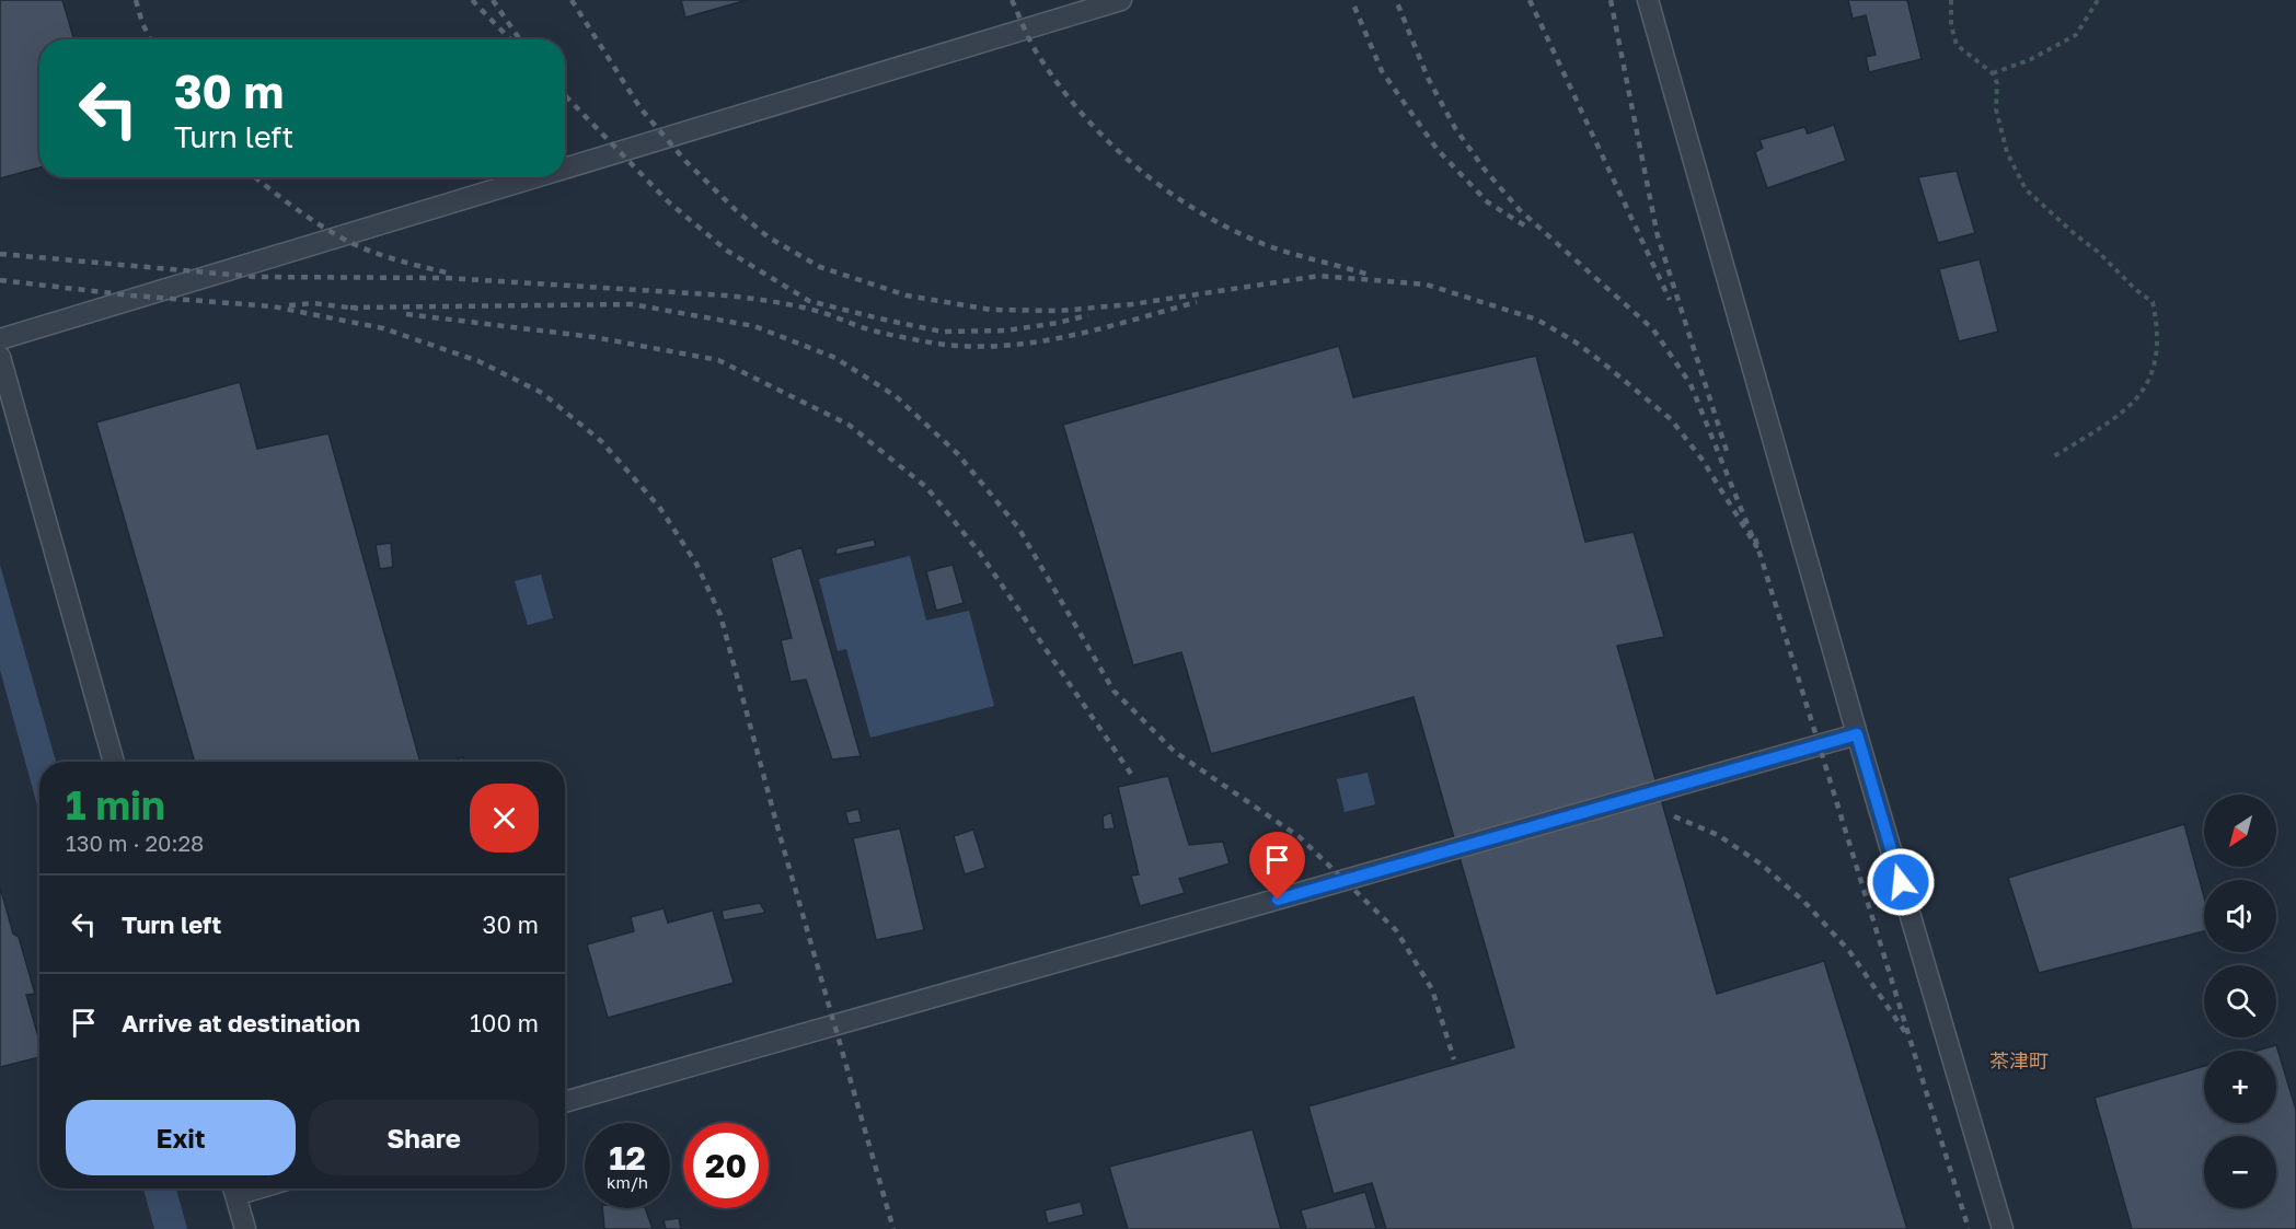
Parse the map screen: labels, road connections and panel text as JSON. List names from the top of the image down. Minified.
{"districts":["茶津町"],"north":"bottom left","page":{"turn":["30 m","Turn left"],"heading":["1 min","130 m · 20:28"],"map_buttons":["+","−"],"list":[{"name":"Turn left","value":"30 m"},{"name":"Arrive at destination","value":"100 m"}],"buttons":["Exit","Share"],"speed":"12 km/h","limit":"20"}}
